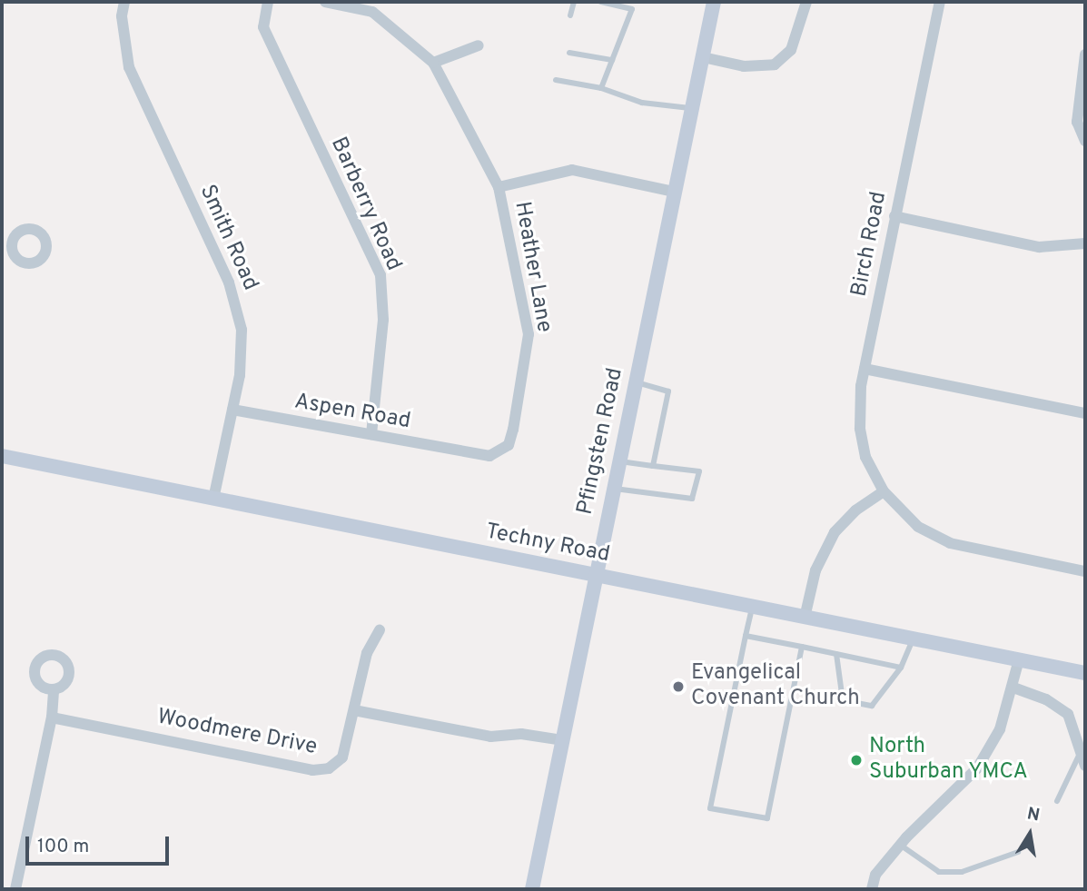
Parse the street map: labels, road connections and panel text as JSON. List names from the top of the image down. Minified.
{"streets":{"main road":["Pfingsten Road","Techny Road"],"street":["Barberry Road","Smith Road","Birch Road","Heather Lane","Aspen Road","Woodmere Drive"]},"crossings":[["Barberry Road","Aspen Road"],["Smith Road","Aspen Road"],["Smith Road","Techny Road"],["Heather Lane","Aspen Road"],["Pfingsten Road","Techny Road"]],"places":["Evangelical Covenant Church","North Suburban YMCA"],"scale_bar":"100 m","north":"top"}
